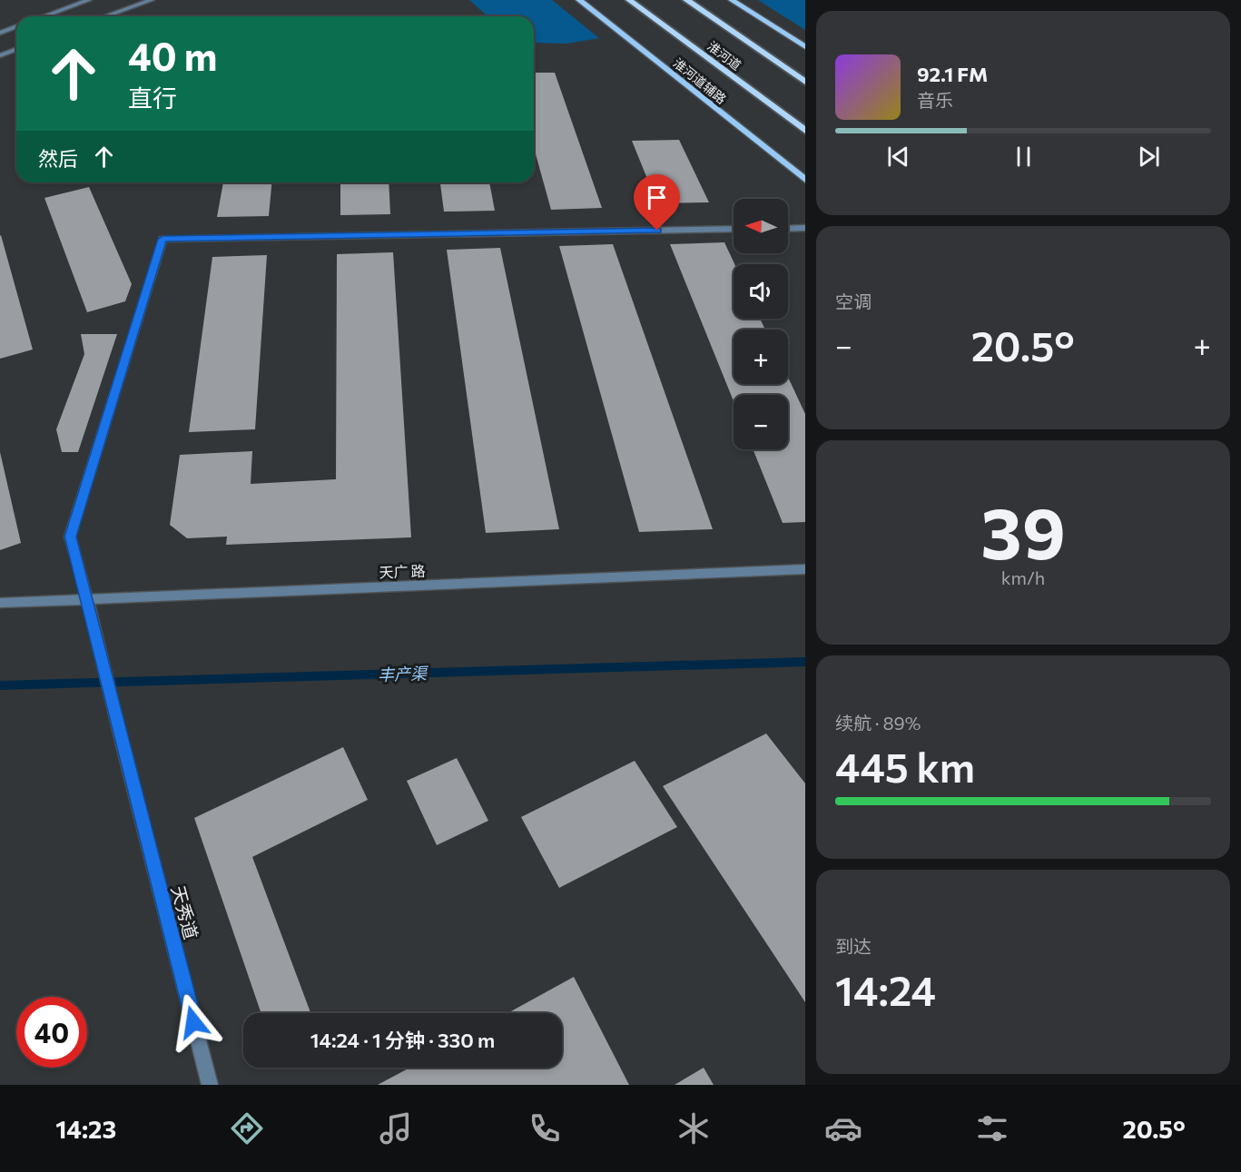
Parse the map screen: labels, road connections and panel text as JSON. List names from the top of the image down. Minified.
{"streets":{"highway":["淮河道"],"main road":["淮河道辅路"],"street":["天广 路","天秀道"]},"crossings":[["天广 路","天秀道"]],"water":["丰产渠"],"north":"left","page":{"turn":["40 m","直行"],"song":["92.1 FM","音乐"],"then":"然后","map_buttons":["+","−"],"tile":["空调",["39","km/h"],["续航 · 89%","445 km"],["到达","14:24"]],"heat":["−","20.5°","+"],"limit":"40","trip":"14:24 · 1 分钟 · 330 m","tabs":["14:23","20.5°"]}}
